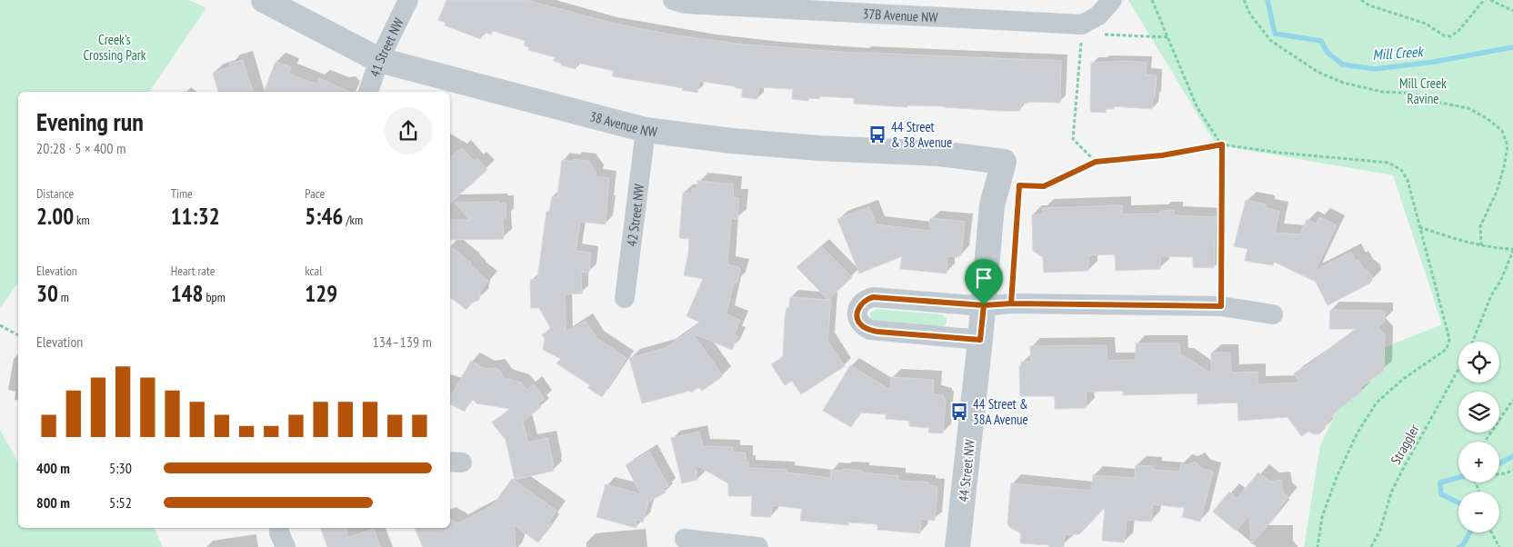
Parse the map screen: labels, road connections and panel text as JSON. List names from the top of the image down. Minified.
{"streets":{"street":["37B Avenue NW","41 Street NW","38 Avenue NW","42 Street NW","44 Street NW"],"path":["Straggler"]},"crossings":[["41 Street NW","38 Avenue NW"],["38 Avenue NW","42 Street NW"],["38 Avenue NW","44 Street NW"]],"water":["Mill Creek"],"parks":["Creek's Crossing Park","Mill Creek Ravine"],"places":{"bus stop":["44 Street & 38 Avenue","44 Street & 38A Avenue"]},"page":{"heading":["Evening run","20:28 · 5 × 400 m"],"stats":[["Distance","2.00 km"],["Time","11:32"],["Pace","5:46 /km"],["Elevation","30 m"],["Heart rate","148 bpm"],["kcal","129"]],"chart":["Elevation","134–139 m"],"map_buttons":["+","−"],"list":[{"name":"400 m","note":"5:30"},{"name":"800 m","note":"5:52"}]}}
